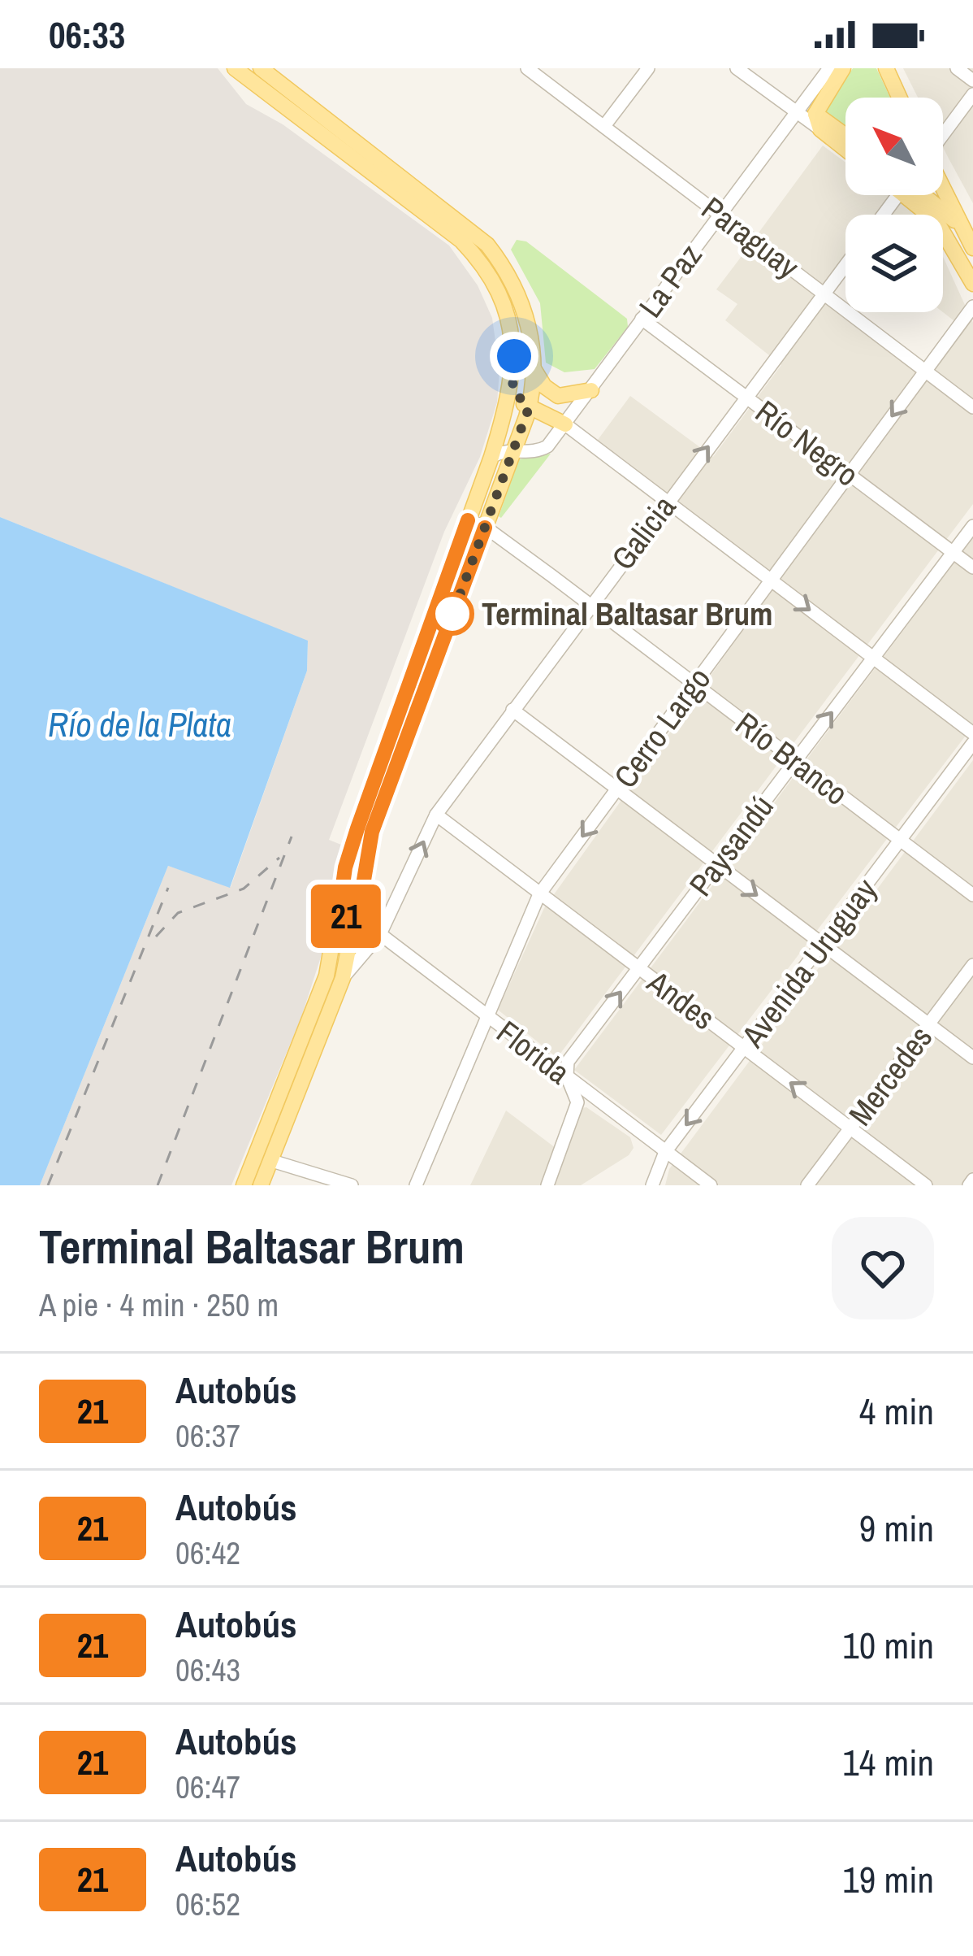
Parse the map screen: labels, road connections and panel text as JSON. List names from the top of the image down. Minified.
{"streets":{"street":["Paraguay","La Paz","Río Negro","Galicia","Cerro Largo","Río Branco","Paysandú","Avenida Uruguay","Andes","Florida","Mercedes"]},"crossings":[["Paraguay","La Paz"],["Paraguay","Galicia"],["Paraguay","Cerro Largo"],["La Paz","Río Negro"],["Río Negro","Galicia"],["Río Negro","Cerro Largo"],["Río Negro","Paysandú"],["Galicia","Río Branco"],["Galicia","Andes"],["Galicia","Florida"],["Cerro Largo","Río Branco"],["Cerro Largo","Andes"],["Cerro Largo","Florida"],["Río Branco","Paysandú"],["Río Branco","Avenida Uruguay"],["Paysandú","Andes"],["Paysandú","Florida"],["Avenida Uruguay","Andes"],["Avenida Uruguay","Florida"],["Andes","Mercedes"]],"one_way":["Paysandú"],"water":["Río de la Plata"],"places":["Terminal Baltasar Brum"],"lines":["bus line 21"],"north":"top left","page":{"status":"06:33","on_map":"21","heading":["Terminal Baltasar Brum","A pie · 4 min · 250 m"],"list":[{"mark":"21","name":"Autobús","note":"06:37","value":"4 min"},{"mark":"21","name":"Autobús","note":"06:42","value":"9 min"},{"mark":"21","name":"Autobús","note":"06:43","value":"10 min"},{"mark":"21","name":"Autobús","note":"06:47","value":"14 min"},{"mark":"21","name":"Autobús","note":"06:52","value":"19 min"}]}}
